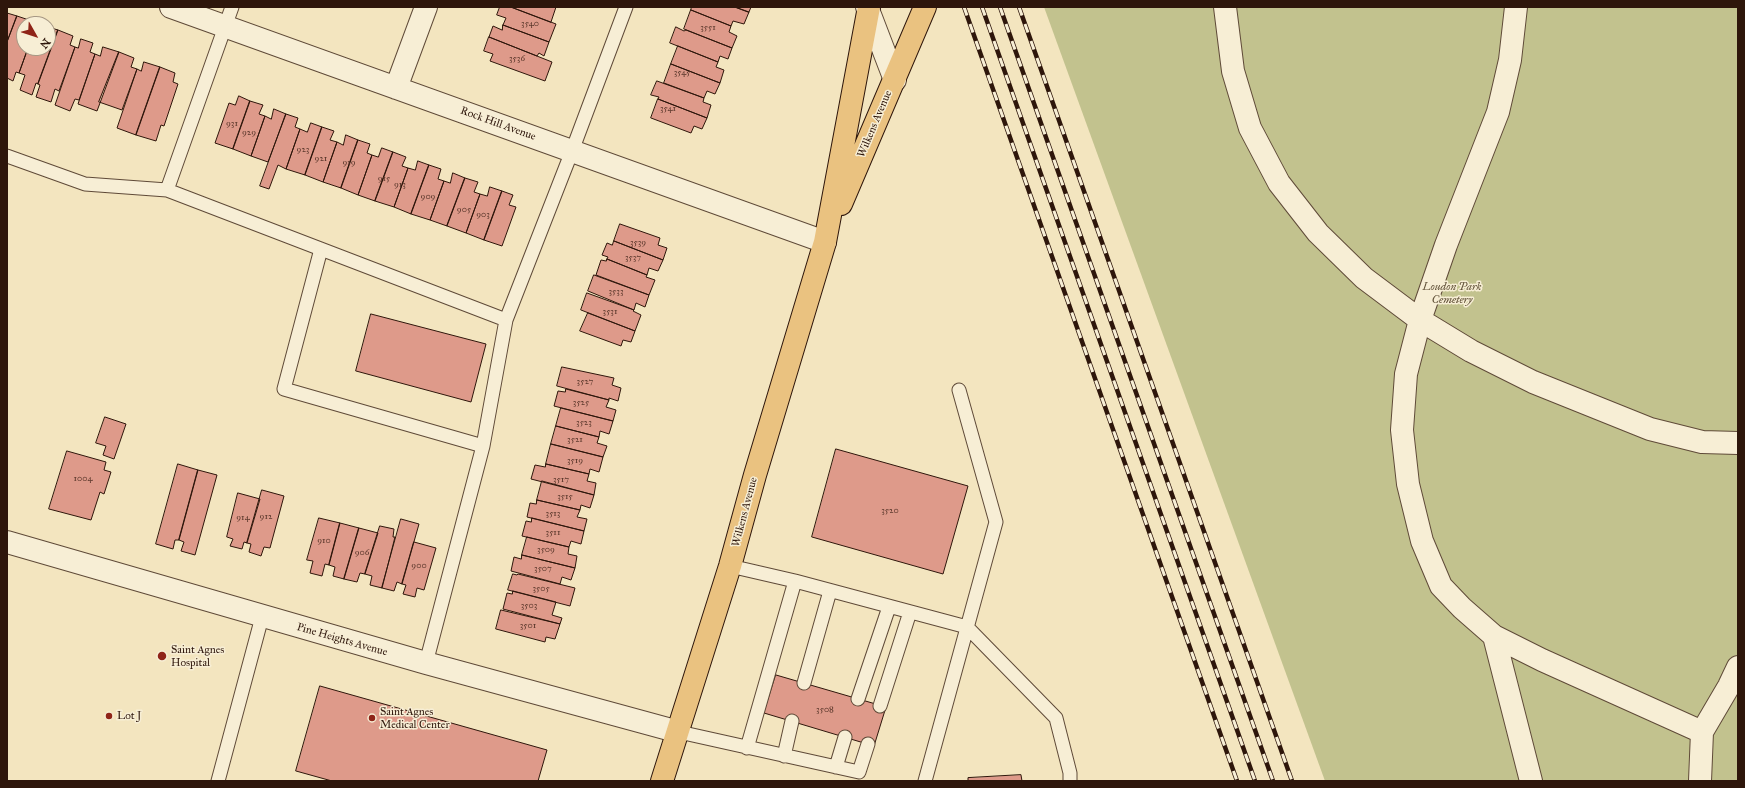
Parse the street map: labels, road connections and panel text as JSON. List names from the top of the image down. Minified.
{"streets":{"main road":["Wilkens Avenue"],"street":["Rock Hill Avenue","Pine Heights Avenue"]},"crossings":[["Rock Hill Avenue","Wilkens Avenue"],["Wilkens Avenue","Pine Heights Avenue"]],"parks":["Loudon Park Cemetery"],"places":["Saint Agnes Hospital","Lot J","Saint Agnes Medical Center"],"house_numbers":["3540","3551","3536","3545","3541","931","929","923","921","919","915","913","909","905","903","3539","3537","3533","3531","3527","3525","3523","3521","3519","1004","3517","3515","3520","3513","912","914","3511","910","3509","906","900","3507","3505","3503","3501","3508"],"north":"bottom right"}
